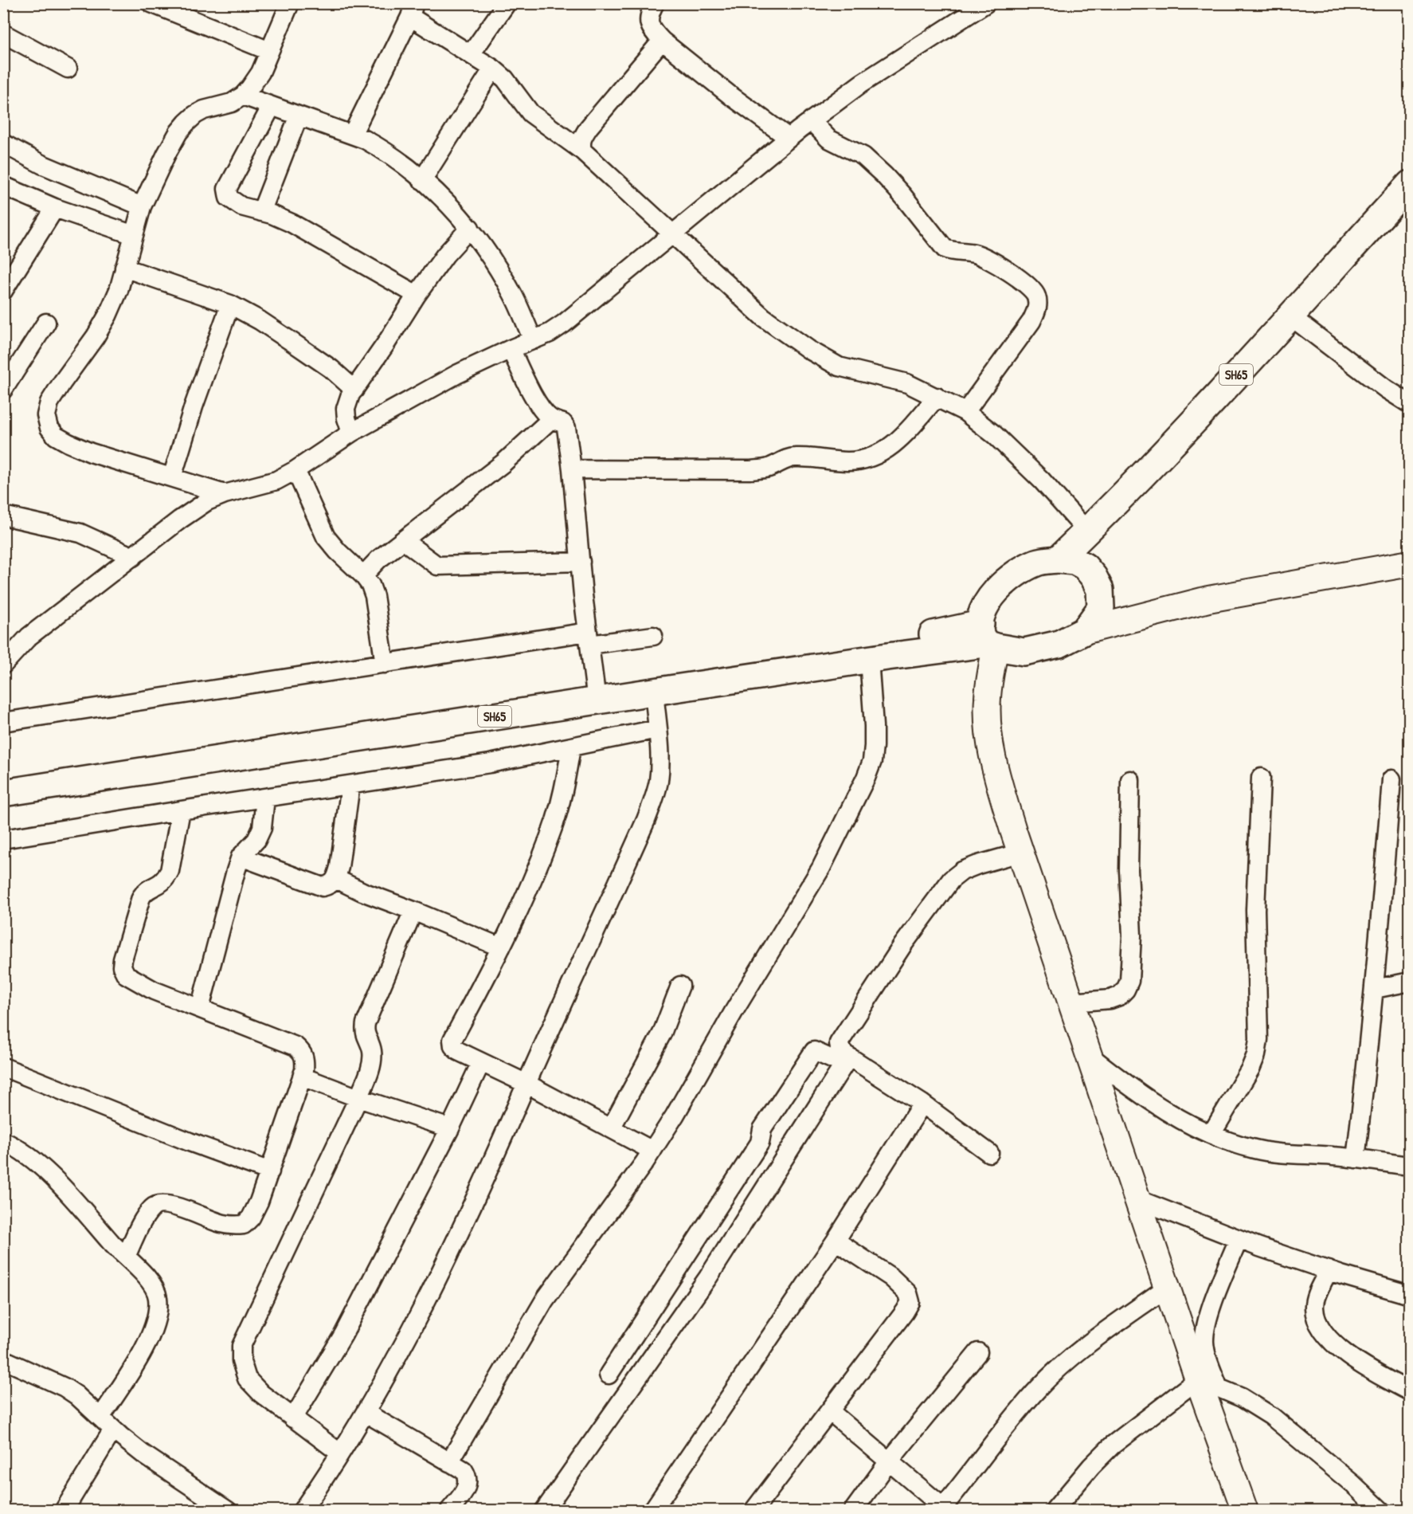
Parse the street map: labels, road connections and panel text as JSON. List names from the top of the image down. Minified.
{"streets":{"main road":["SH65"]}}
